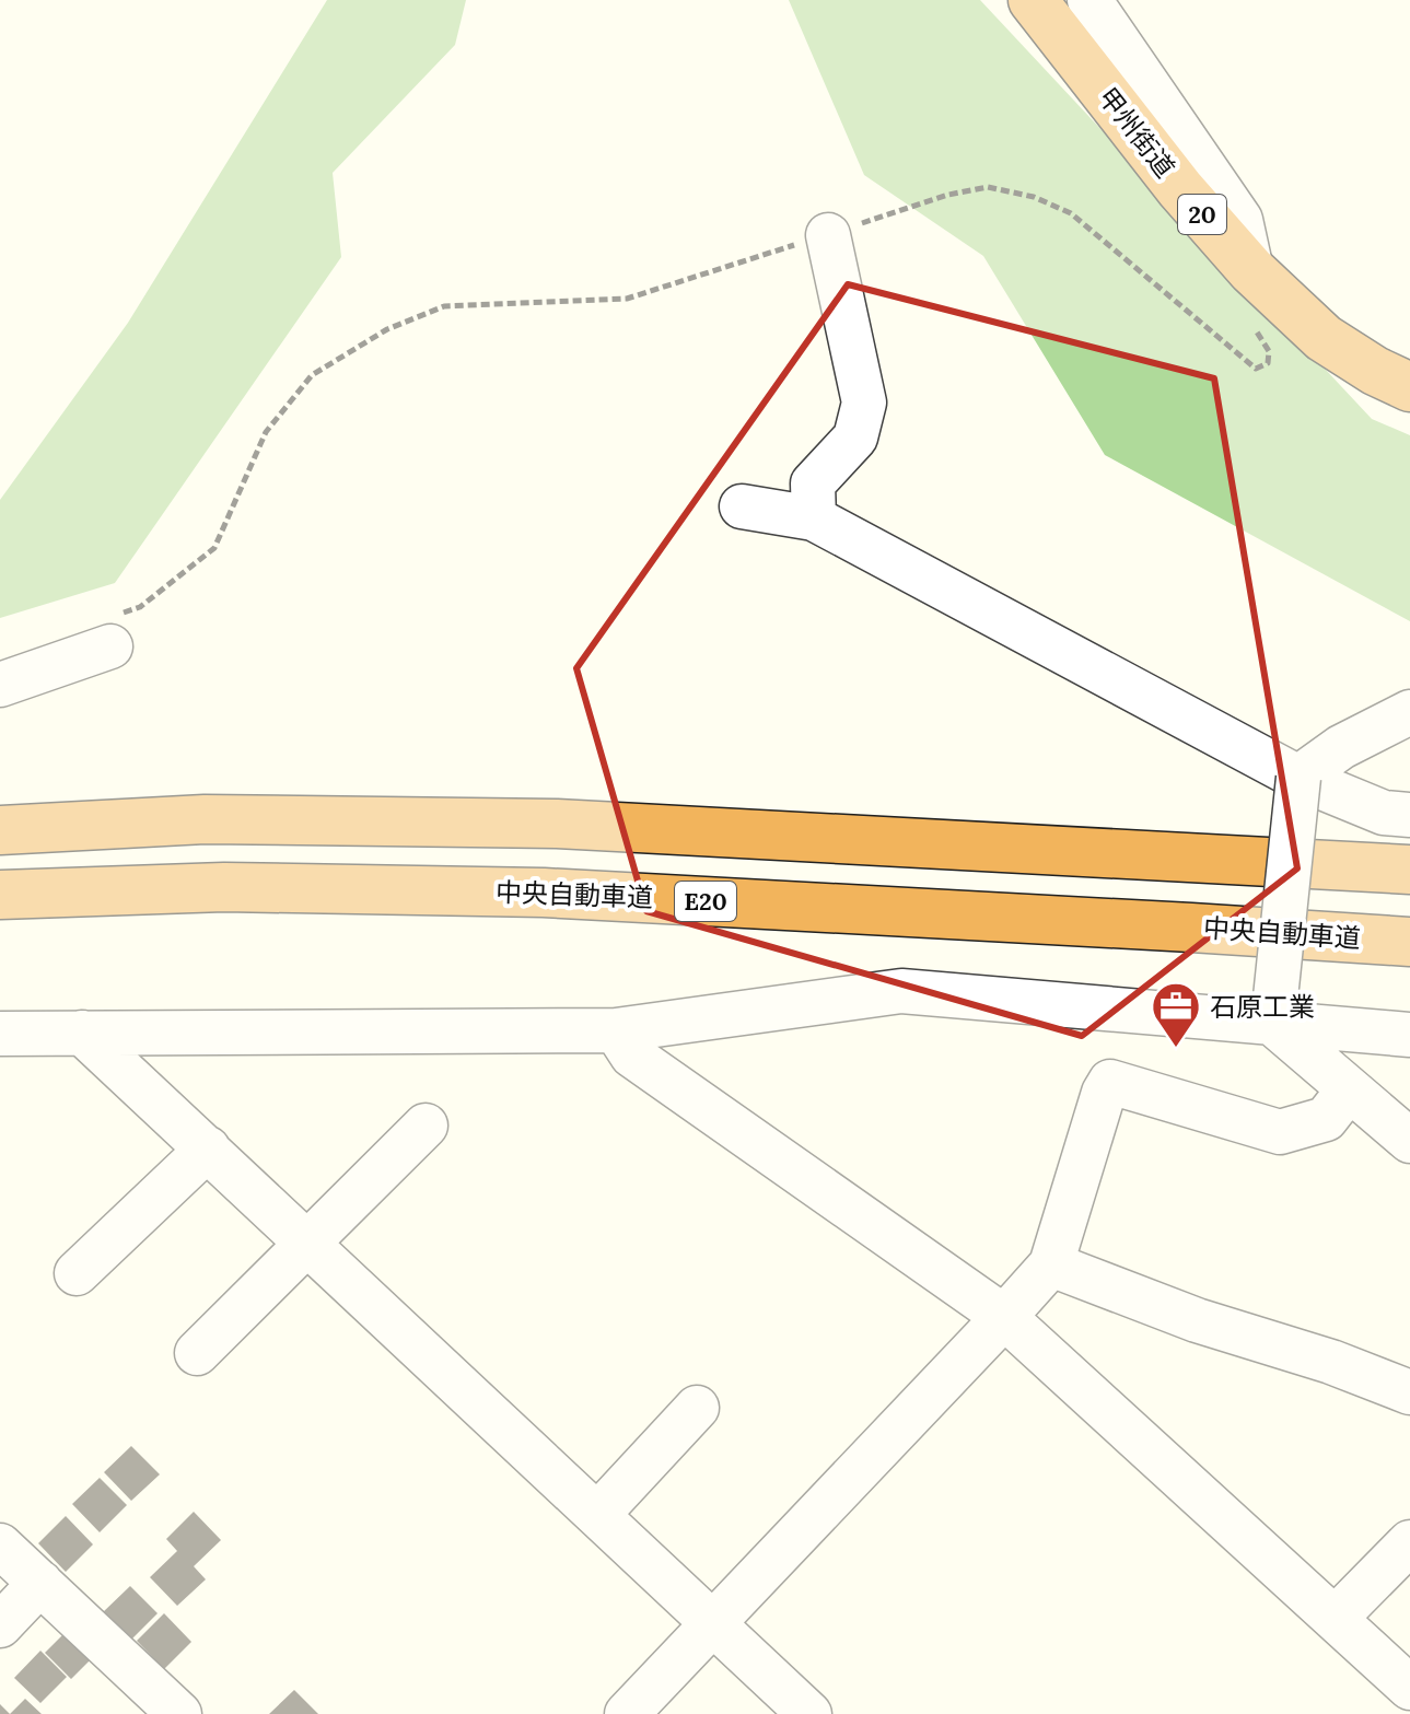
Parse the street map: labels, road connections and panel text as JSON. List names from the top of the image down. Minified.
{"streets":{"highway":["甲州街道","20","中央自動車道","E20"]},"places":{"office":["石原工業"]}}
